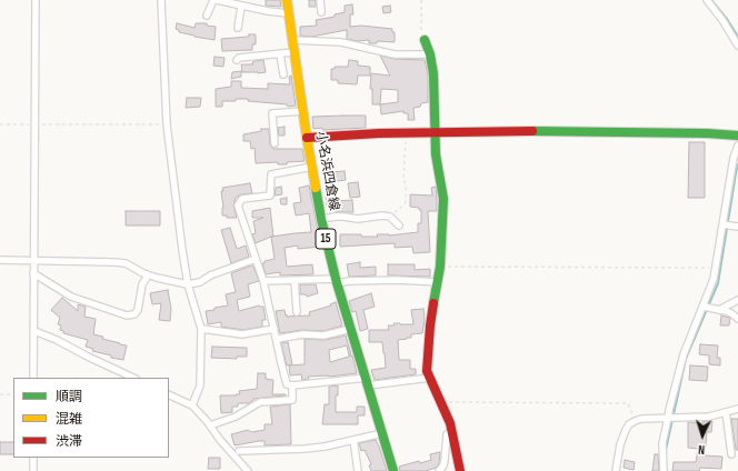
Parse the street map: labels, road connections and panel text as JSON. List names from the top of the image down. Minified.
{"streets":{"street":["小名浜四倉線","15"]},"legend":["順調","混雑","渋滞"],"north":"bottom"}
